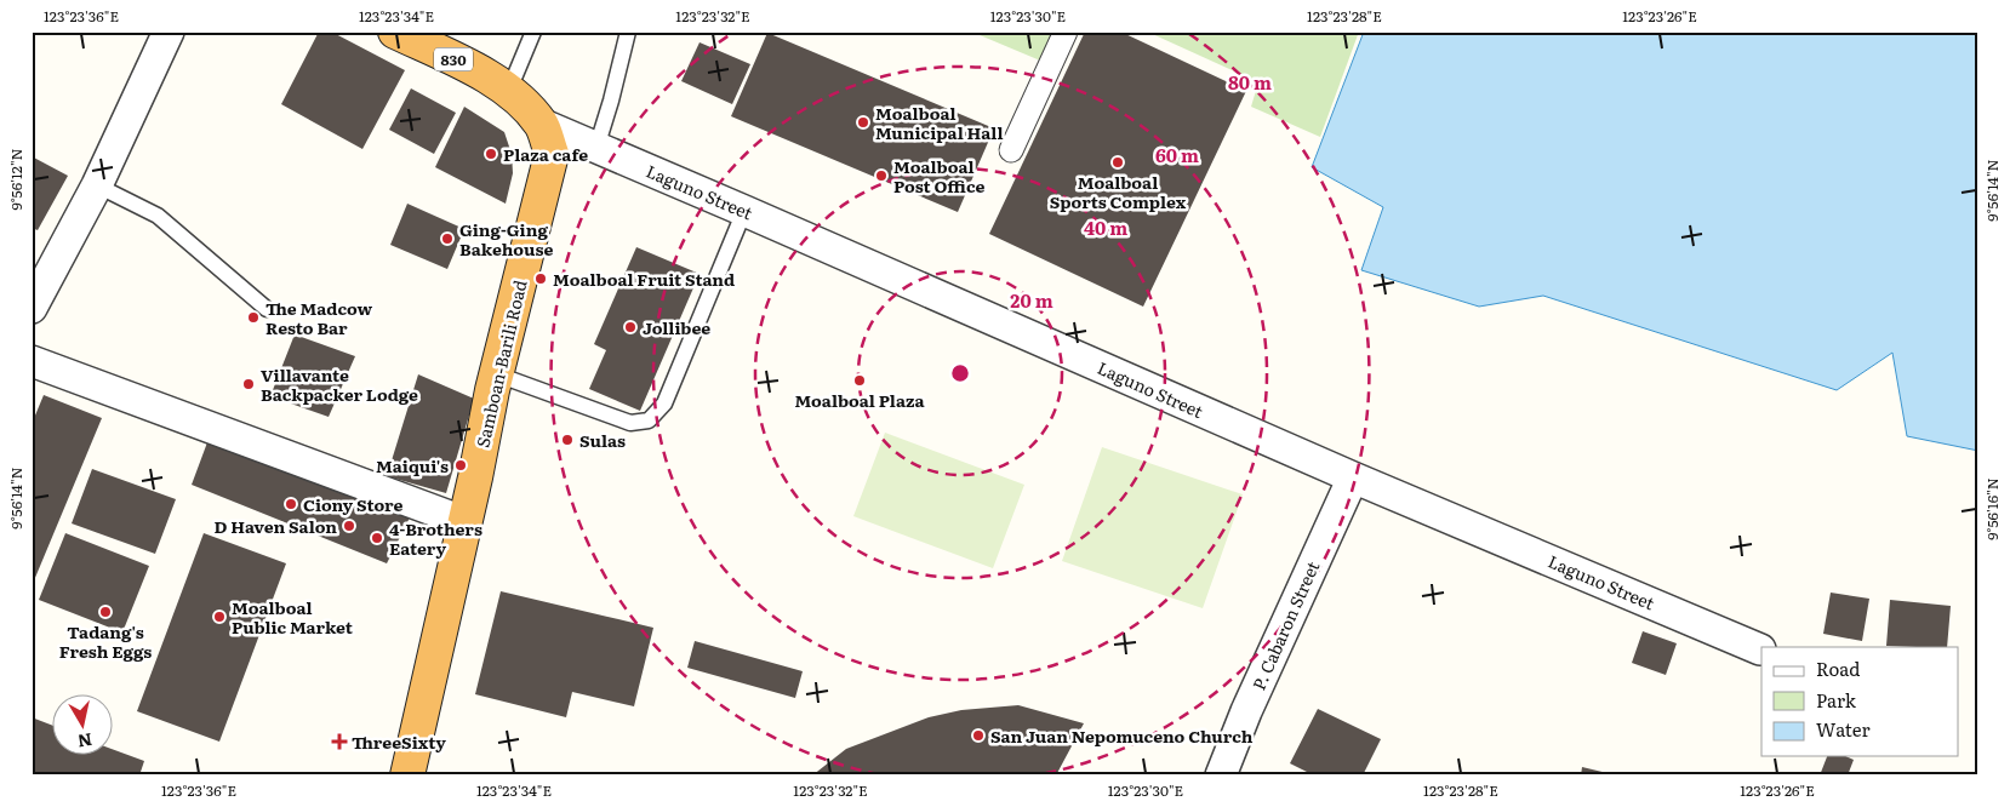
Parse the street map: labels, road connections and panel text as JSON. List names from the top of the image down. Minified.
{"streets":{"highway":["830","Samboan-Barili Road"],"street":["Laguno Street","P. Cabaron Street"]},"crossings":[["Laguno Street","Samboan-Barili Road"],["Laguno Street","P. Cabaron Street"]],"places":{"other":["Moalboal Municipal Hall","Plaza cafe","Moalboal Sports Complex","Moalboal Post Office","Ging-Ging Bakehouse","Moalboal Fruit Stand","The Madcow Resto Bar","Jollibee","Moalboal Plaza","Villavante Backpacker Lodge","Sulas","Maiqui's","Ciony Store","D Haven Salon","4-Brothers Eatery","Tadang's Fresh Eggs","Moalboal Public Market","San Juan Nepomuceno Church"],"health":["ThreeSixty"]},"legend":["Road","Park","Water"],"north":"bottom","coordinates":["123°23'36\"E","123°23'34\"E","123°23'32\"E","123°23'30\"E","123°23'28\"E","123°23'26\"E","9°56'12\"N","9°56'14\"N","9°56'16\"N"],"rings":["80 m","60 m","40 m","20 m"]}
